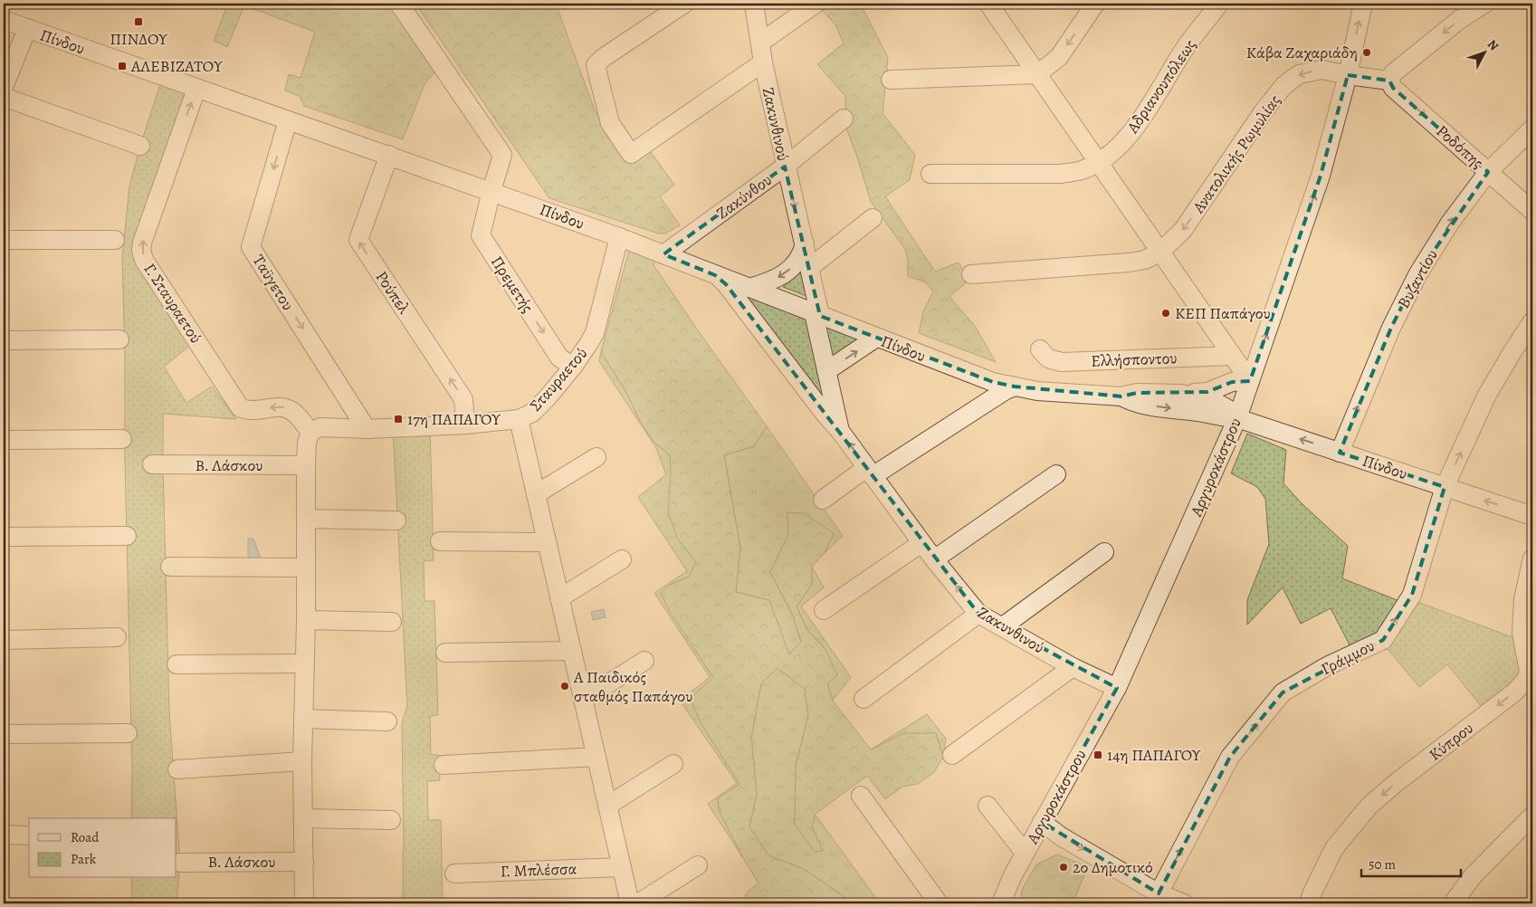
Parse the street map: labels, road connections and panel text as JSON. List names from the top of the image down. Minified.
{"streets":{"street":["Πίνδου","Αδριανουπόλεως","Ζακυνθινού","Ροδόπης","Ανατολικής Ρωμυλίας","Ζακύνθου","Βυζαντίου","Ταϋγετου","Πρεμετής","Ρούπελ","Γ. Σταυραετού","Ελλήσποντου","Σταυραετού","Β. Λάσκου","Αργυροκάστρου","Γράμμου","Κύπρου","Γ. Μπλέσσα"]},"crossings":[["Πίνδου","Ζακυνθινού"],["Πίνδου","Ζακύνθου"],["Πίνδου","Βυζαντίου"],["Πίνδου","Ταϋγετου"],["Πίνδου","Πρεμετής"],["Πίνδου","Ρούπελ"],["Πίνδου","Γ. Σταυραετού"],["Πίνδου","Σταυραετού"],["Πίνδου","Αργυροκάστρου"],["Πίνδου","Γράμμου"],["Ζακυνθινού","Ζακύνθου"],["Ζακυνθινού","Αργυροκάστρου"],["Ροδόπης","Ανατολικής Ρωμυλίας"],["Ροδόπης","Βυζαντίου"],["Ανατολικής Ρωμυλίας","Αργυροκάστρου"],["Ταϋγετου","Σταυραετού"],["Πρεμετής","Σταυραετού"],["Ρούπελ","Σταυραετού"],["Γ. Σταυραετού","Σταυραετού"]],"one_way":["Ροδόπης","Ανατολικής Ρωμυλίας","Βυζαντίου","Ταϋγετου","Πρεμετής","Ρούπελ","Γ. Σταυραετού","Αργυροκάστρου","Γράμμου","Κύπρου"],"places":{"transit":["ΠΙΝΔΟΥ","ΑΛΕΒΙΖΑΤΟΥ","17η ΠΑΠΑΓΟΥ","14η ΠΑΠΑΓΟΥ"],"other":["Κάβα Ζαχαριάδη","ΚΕΠ Παπάγου","Α Παιδικός σταθμός Παπάγου","2ο Δημοτικό"]},"legend":["Road","Park"],"scale_bar":"50 m","north":"top right"}
